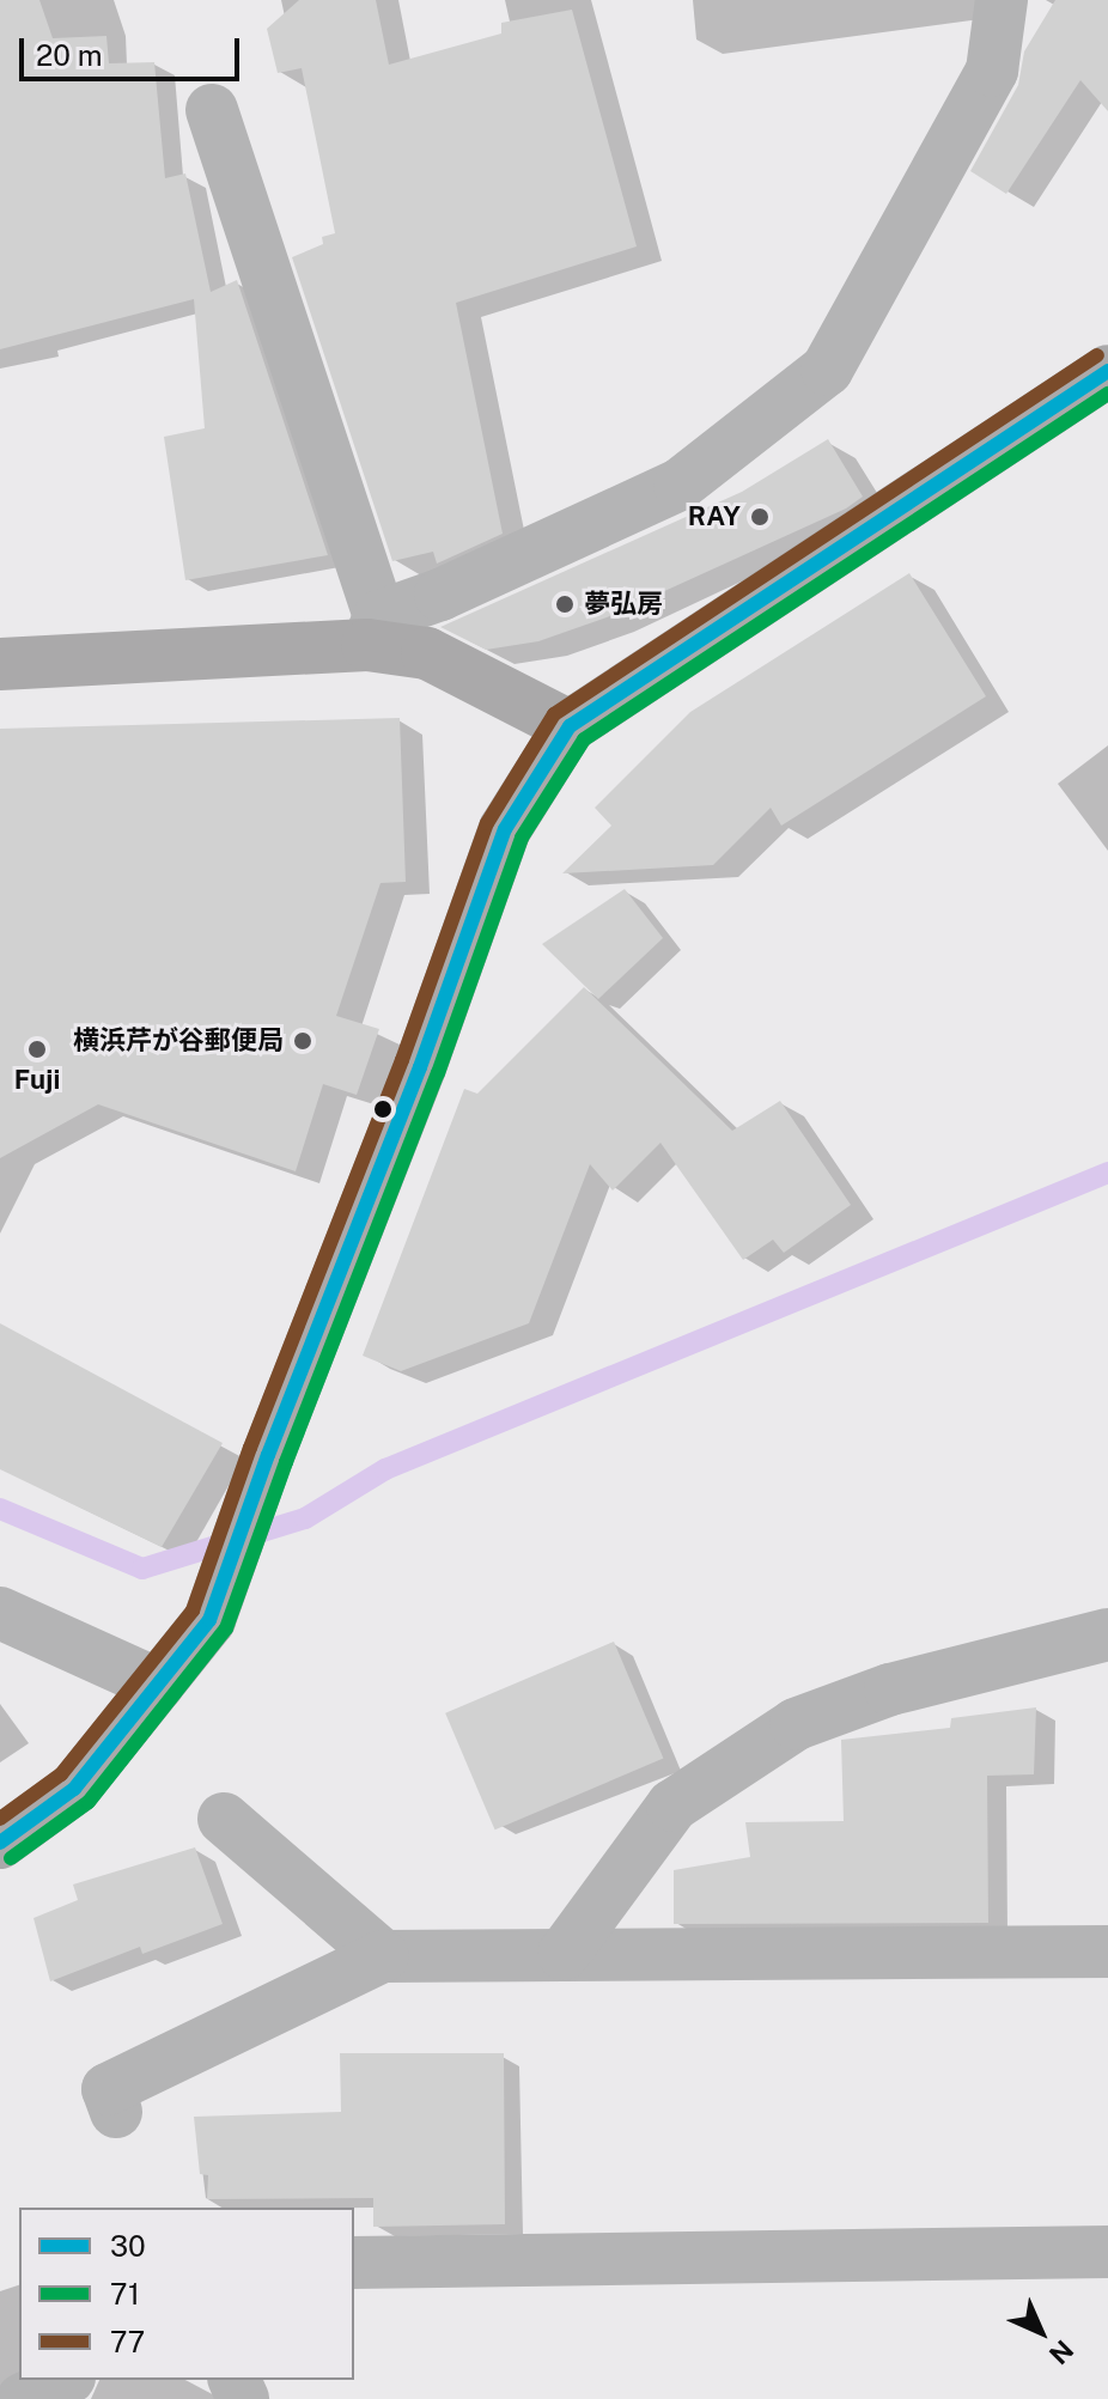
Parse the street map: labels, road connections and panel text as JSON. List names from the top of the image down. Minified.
{"places":["RAY","夢弘房","横浜芹が谷郵便局","Fuji"],"lines":["transit line 77","transit line 30","transit line 71"],"legend":["30","71","77"],"scale_bar":"20 m","north":"bottom right"}
